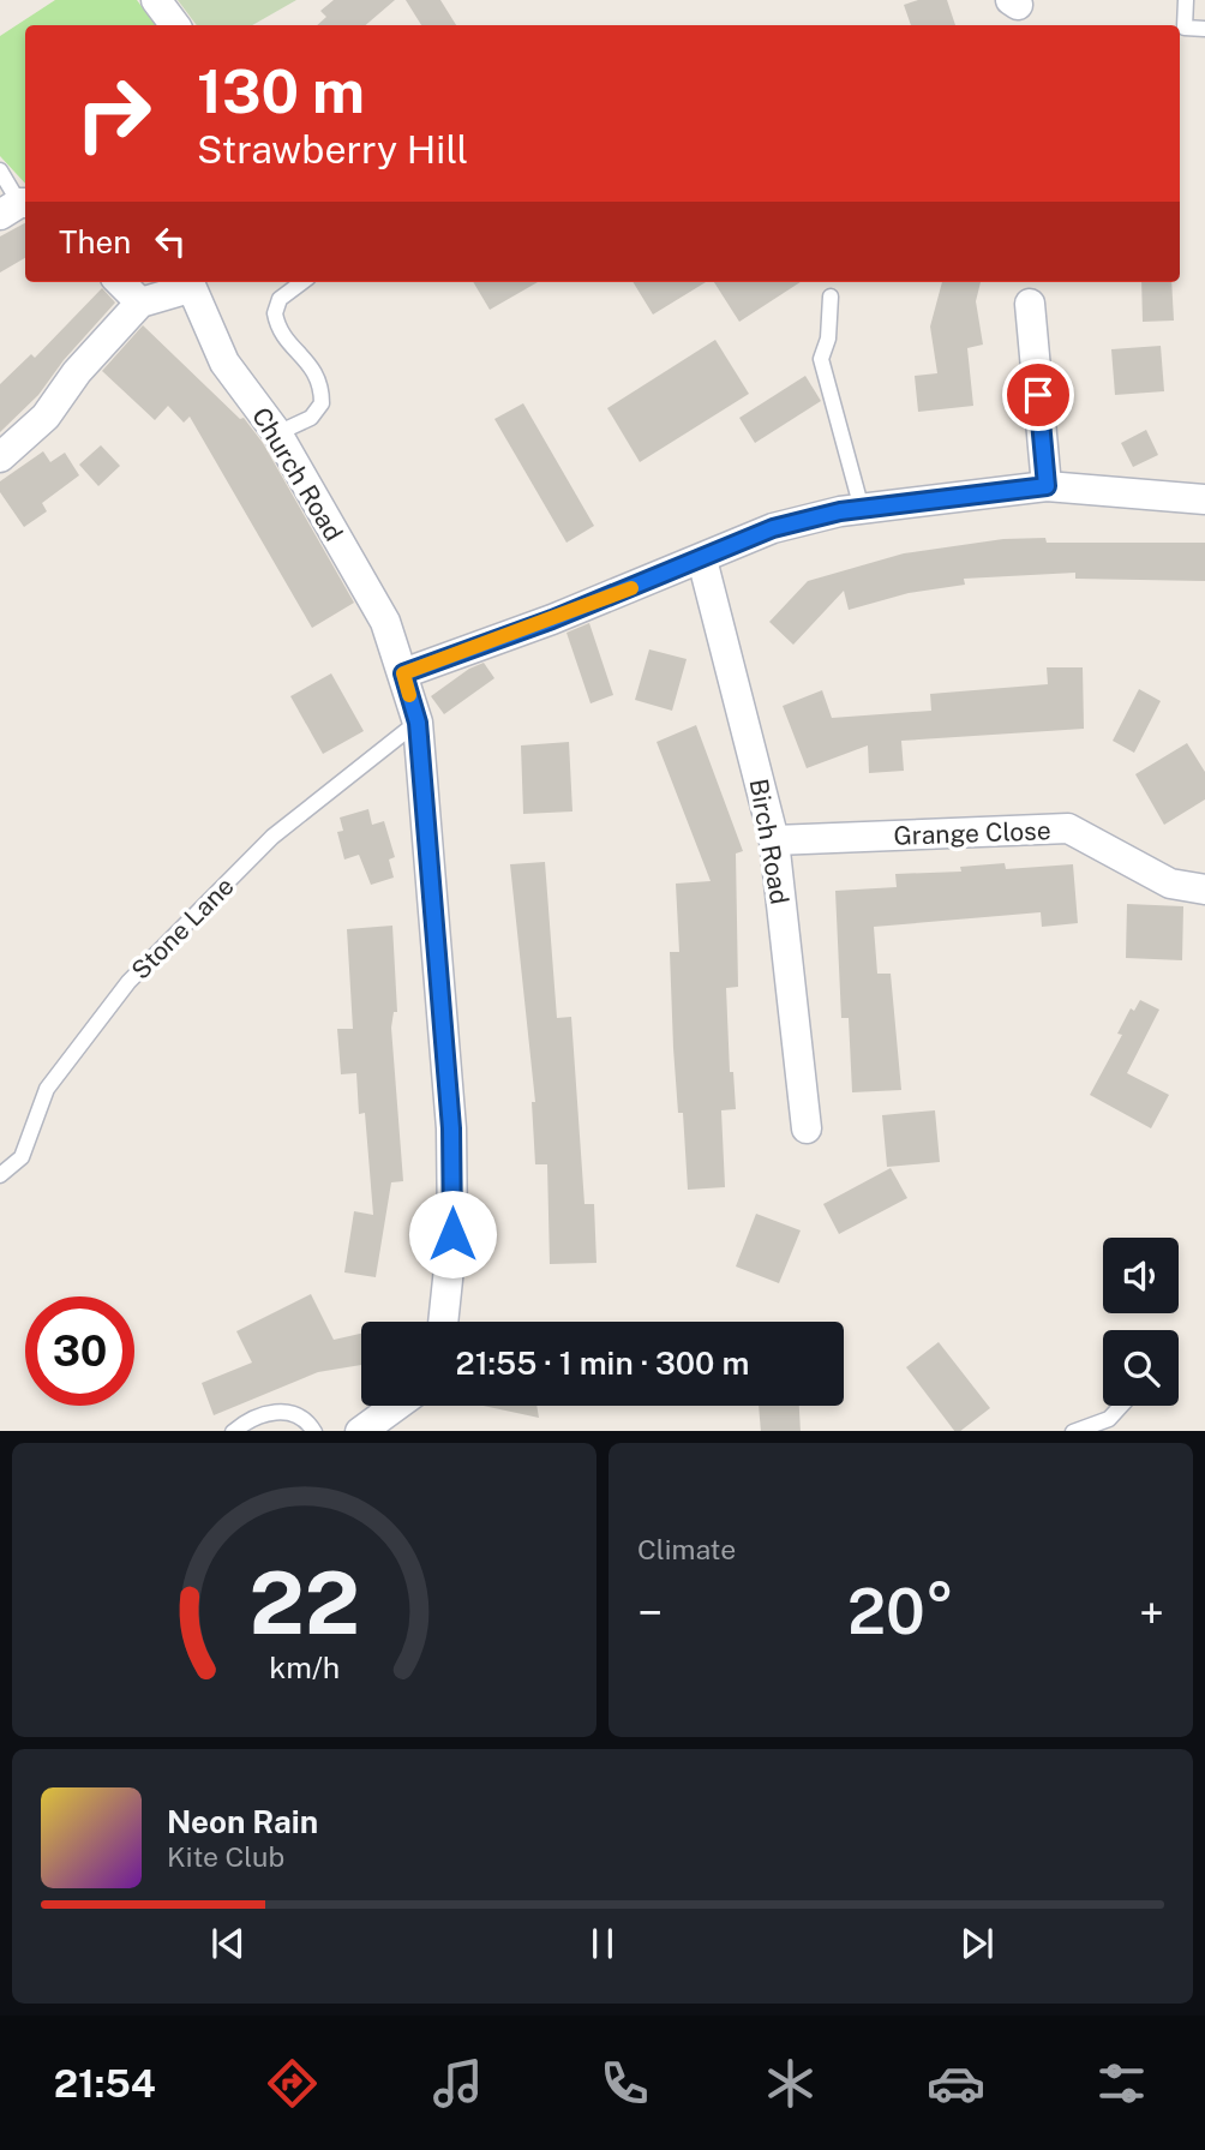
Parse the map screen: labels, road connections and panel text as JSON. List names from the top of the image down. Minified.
{"streets":{"street":["Church Road","Grange Close","Birch Road"],"lane":["Stone Lane"]},"crossings":[["Church Road","Stone Lane"],["Grange Close","Birch Road"]],"page":{"turn":["130 m","Strawberry Hill"],"then":"Then","limit":"30","trip":"21:55 · 1 min · 300 m","tile":"Climate","heat":["−","20°","+"],"song":["Neon Rain","Kite Club"],"tabs":"21:54","gauge":["22","km/h"]}}
